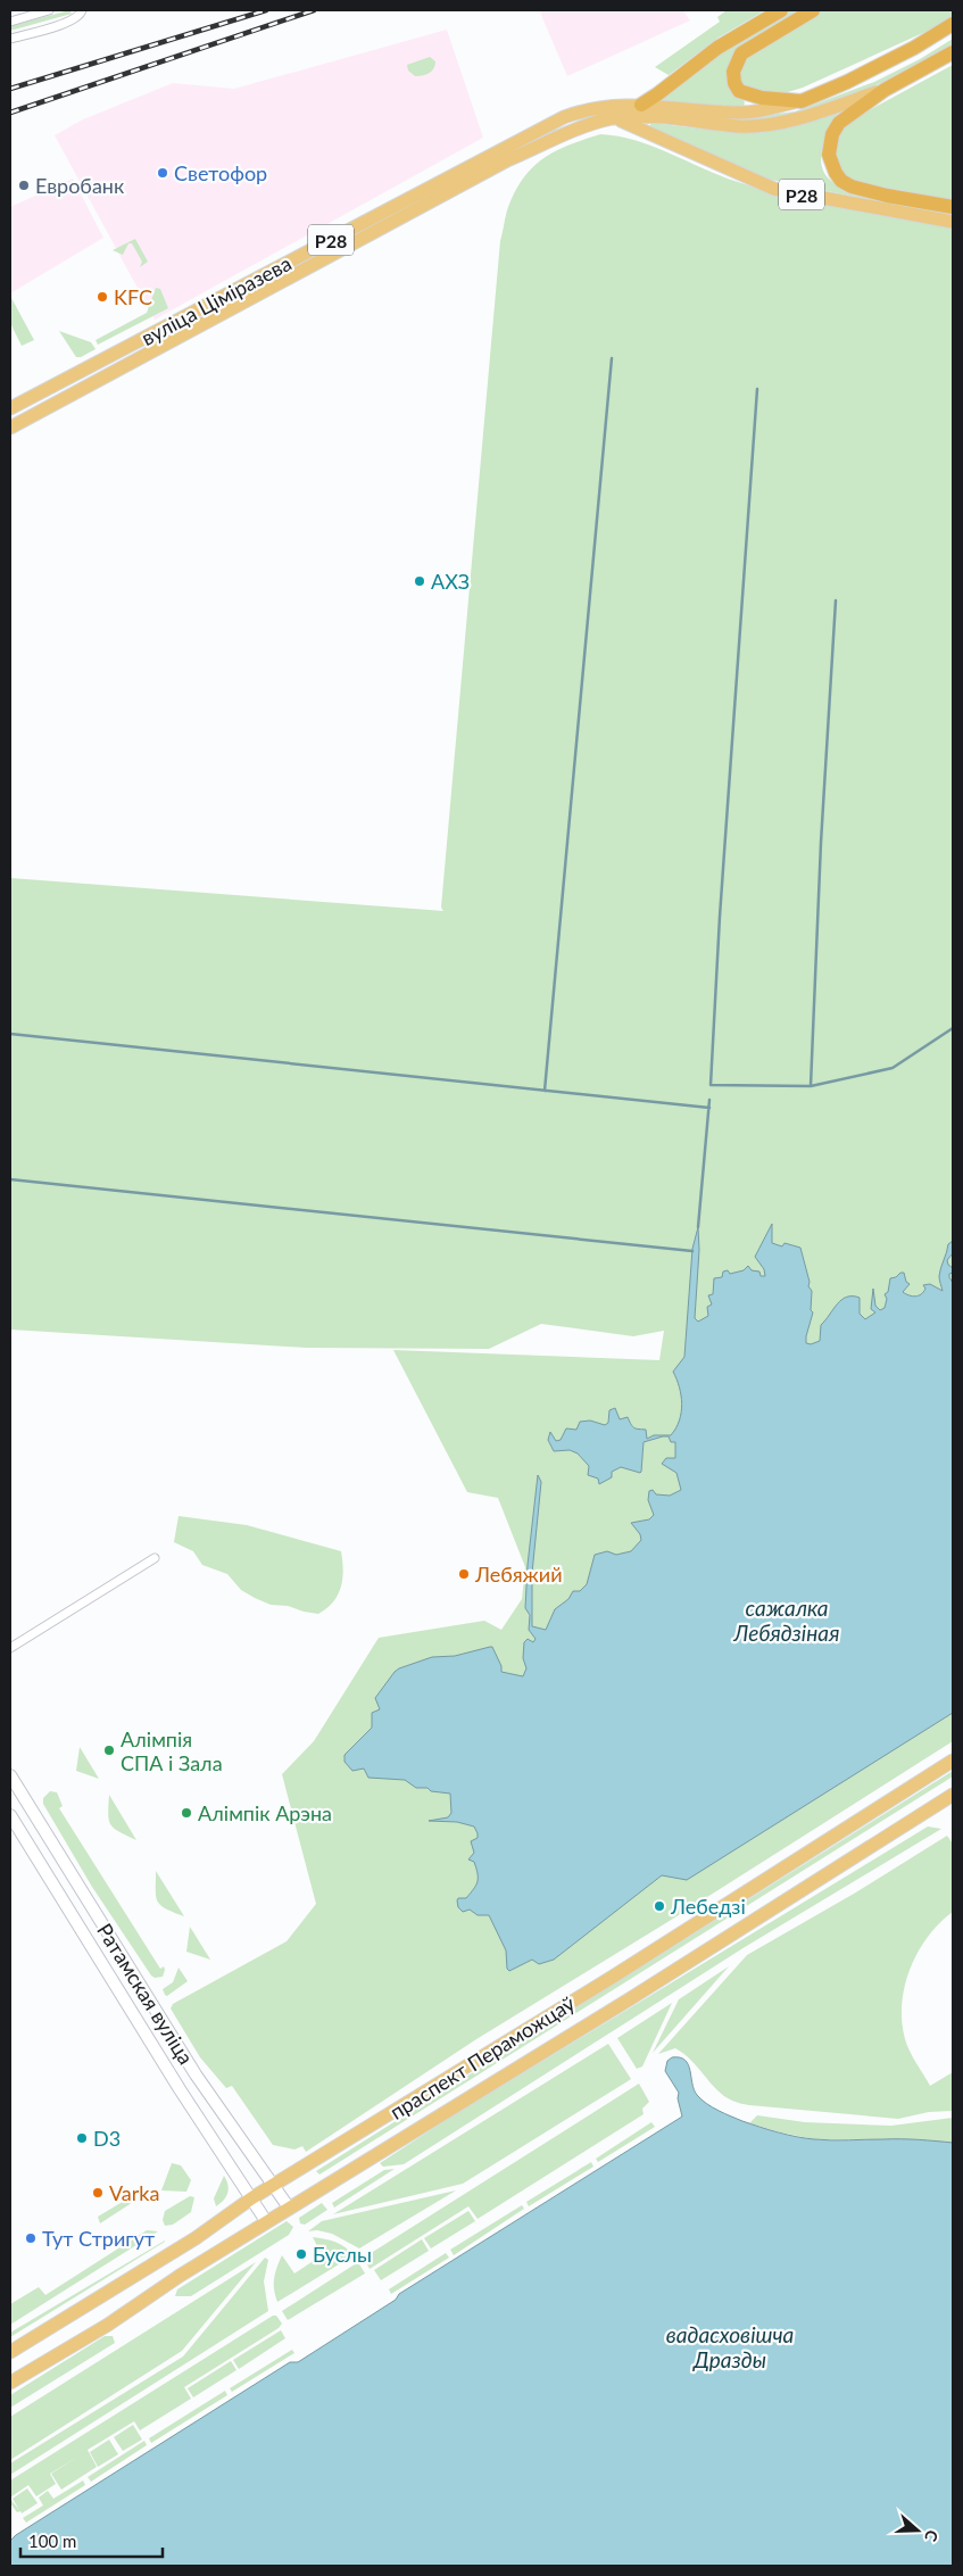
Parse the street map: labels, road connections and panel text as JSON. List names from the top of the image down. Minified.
{"streets":{"highway":["Р28"],"main road":["вуліца Ціміразева","Ратамская вуліца","праспект Пераможцаў"]},"crossings":[["Р28","вуліца Ціміразева"],["Ратамская вуліца","праспект Пераможцаў"]],"water":["сажалка Лебядзіная","вадасховішча Дразды"],"places":["Светофор","Евробанк","KFC","АХЗ","Лебяжий","Алімпія СПА і Зала","Алімпік Арэна","Лебедзі","D3","Varka","Тут Стригут","Буслы"],"scale_bar":"100 m","north":"right"}
